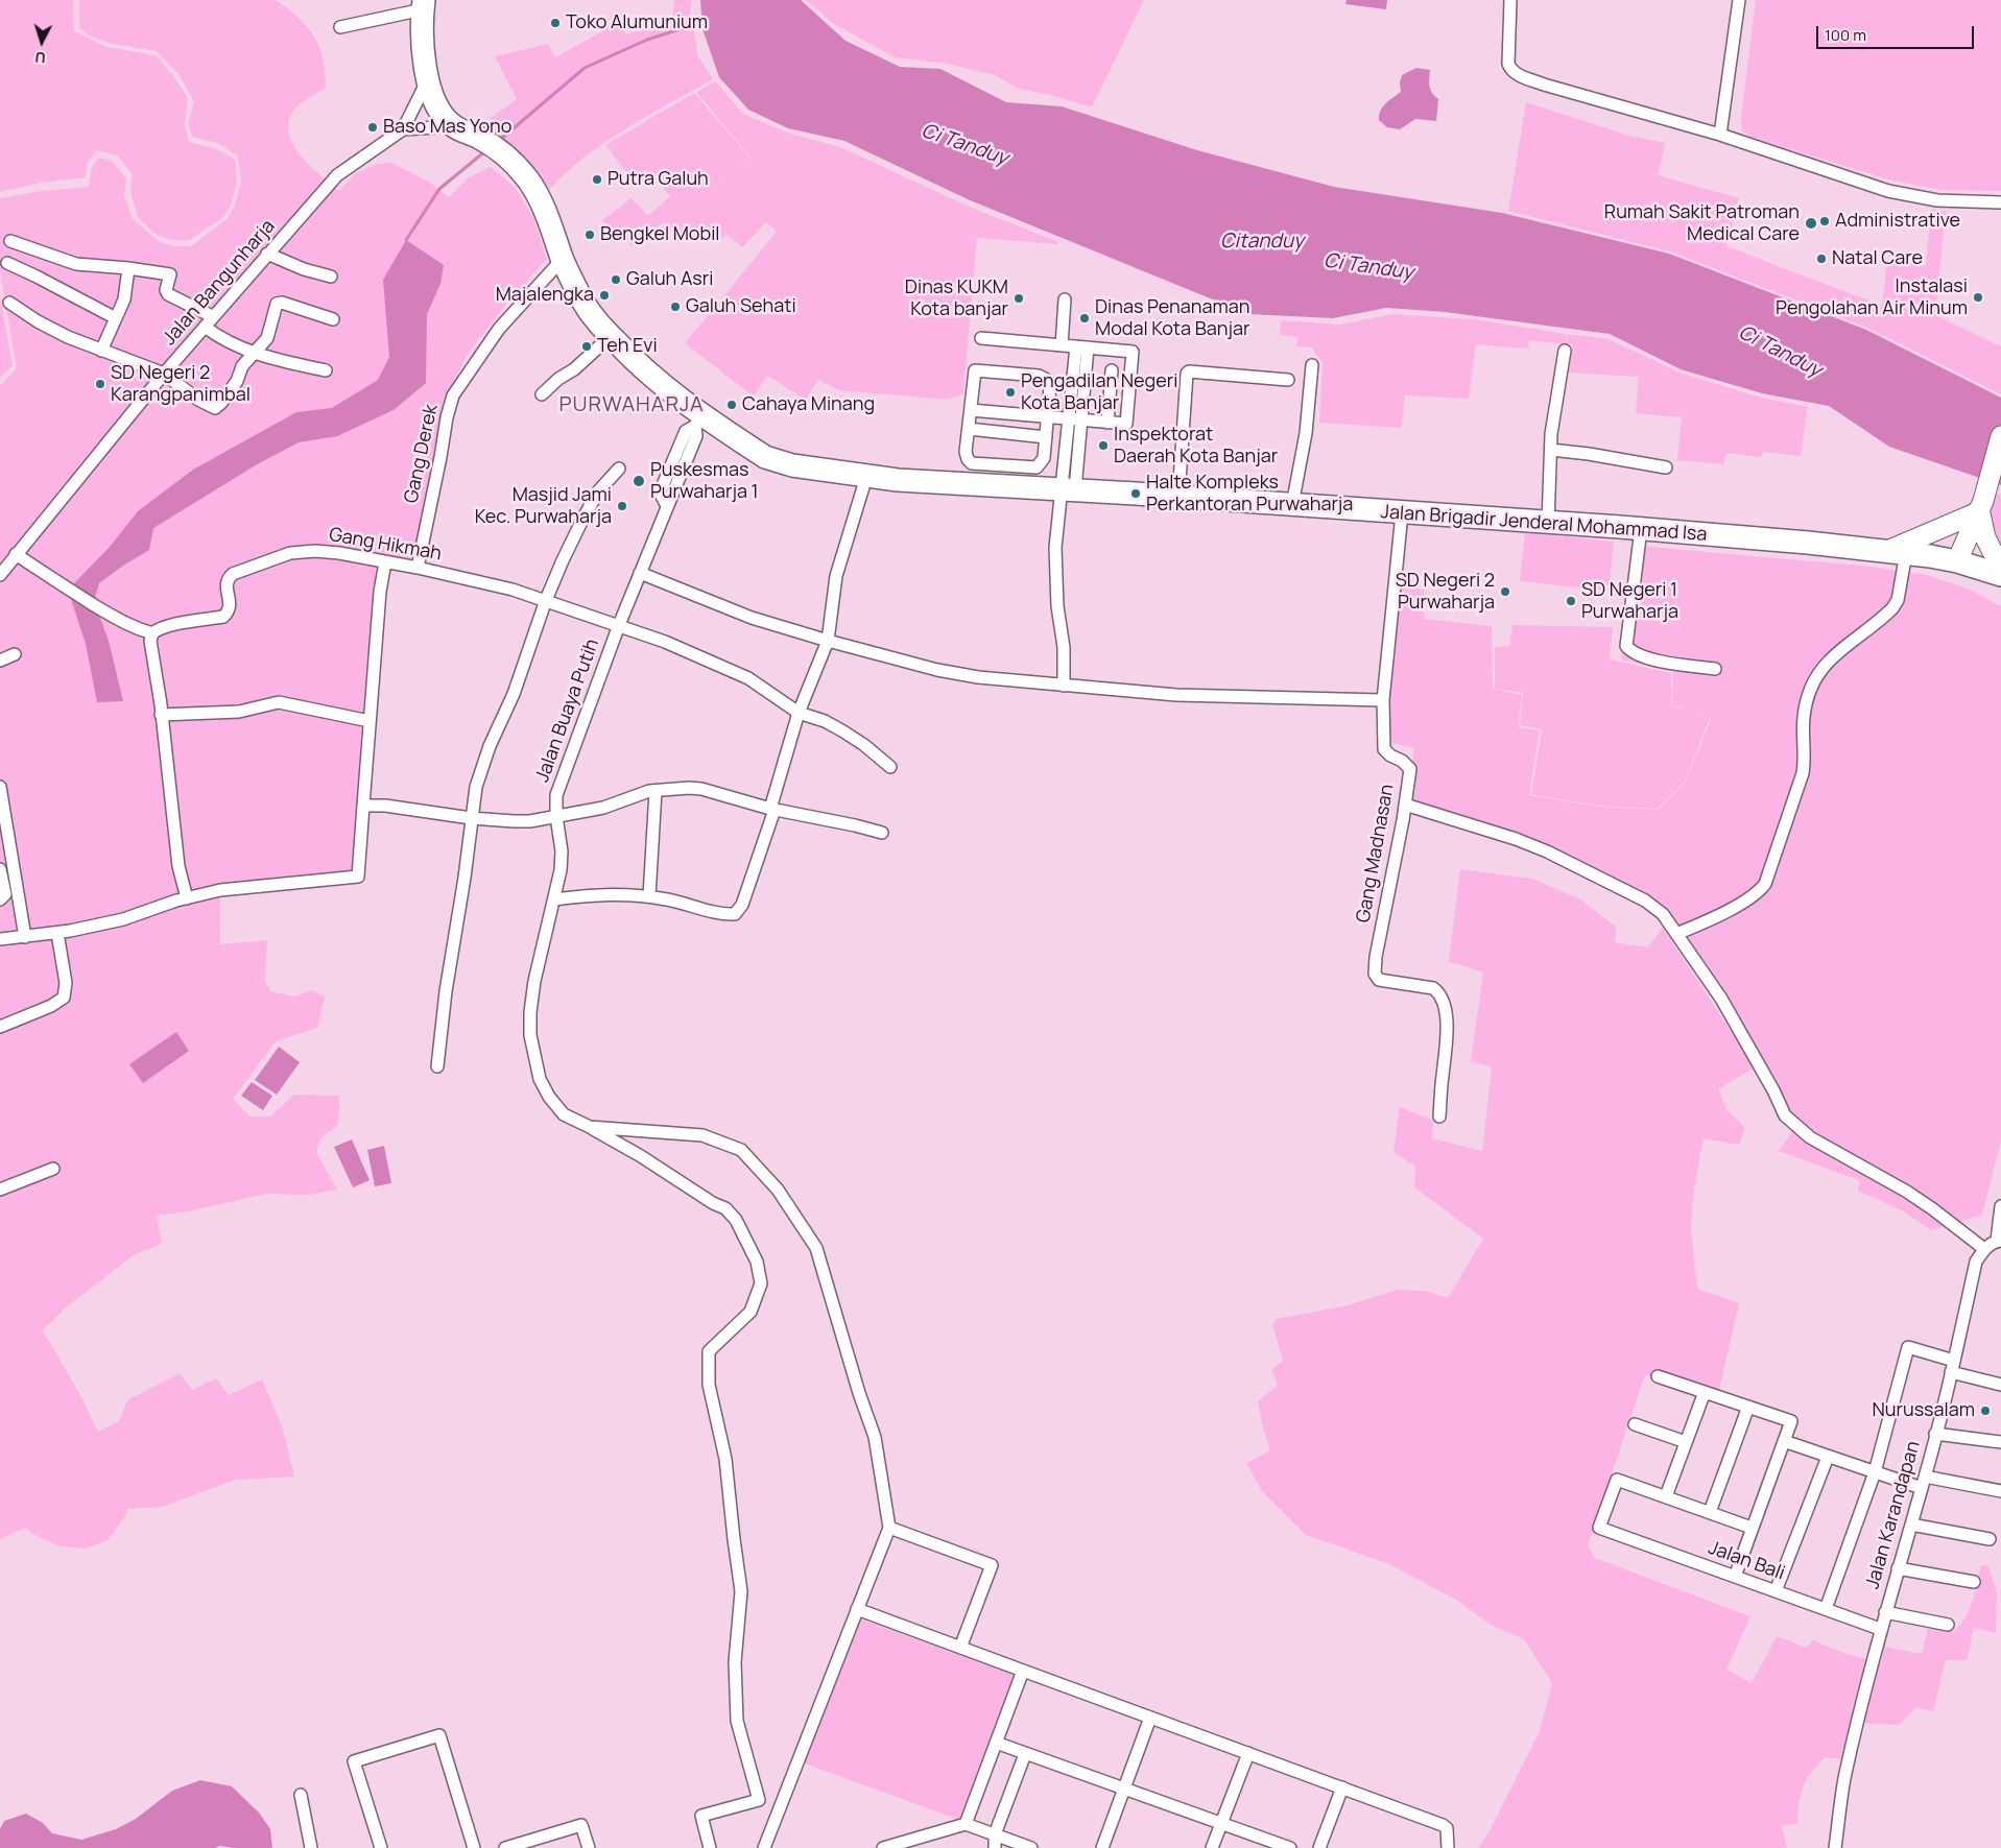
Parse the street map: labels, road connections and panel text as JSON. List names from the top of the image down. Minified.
{"streets":{"highway":["Jalan Brigadir Jenderal Mohammad Isa"],"street":["Jalan Bangunharja","Gang Derek","Gang Hikmah","Jalan Buaya Putih","Gang Madnasan","Jalan Karandapan","Jalan Bali"]},"crossings":[["Gang Derek","Jalan Brigadir Jenderal Mohammad Isa"],["Gang Derek","Gang Hikmah"],["Jalan Brigadir Jenderal Mohammad Isa","Jalan Buaya Putih"],["Jalan Brigadir Jenderal Mohammad Isa","Gang Madnasan"],["Gang Hikmah","Jalan Buaya Putih"],["Jalan Karandapan","Jalan Bali"]],"districts":["PURWAHARJA"],"water":["Ci Tanduy","Citanduy"],"places":["Toko Alumunium","Baso Mas Yono","Putra Galuh","Administrative","Rumah Sakit Patroman Medical Care","Bengkel Mobil","Natal Care","Galuh Asri","Majalengka","Instalasi Pengolahan Air Minum","Dinas KUKM Kota banjar","Galuh Sehati","Dinas Penanaman Modal Kota Banjar","Teh Evi","SD Negeri 2 Karangpanimbal","Pengadilan Negeri Kota Banjar","Cahaya Minang","Inspektorat Daerah Kota Banjar","Puskesmas Purwaharja 1","Halte Kompleks Perkantoran Purwaharja","Masjid Jami Kec. Purwaharja","SD Negeri 2 Purwaharja","SD Negeri 1 Purwaharja","Nurussalam"],"scale_bar":"100 m","north":"bottom"}
